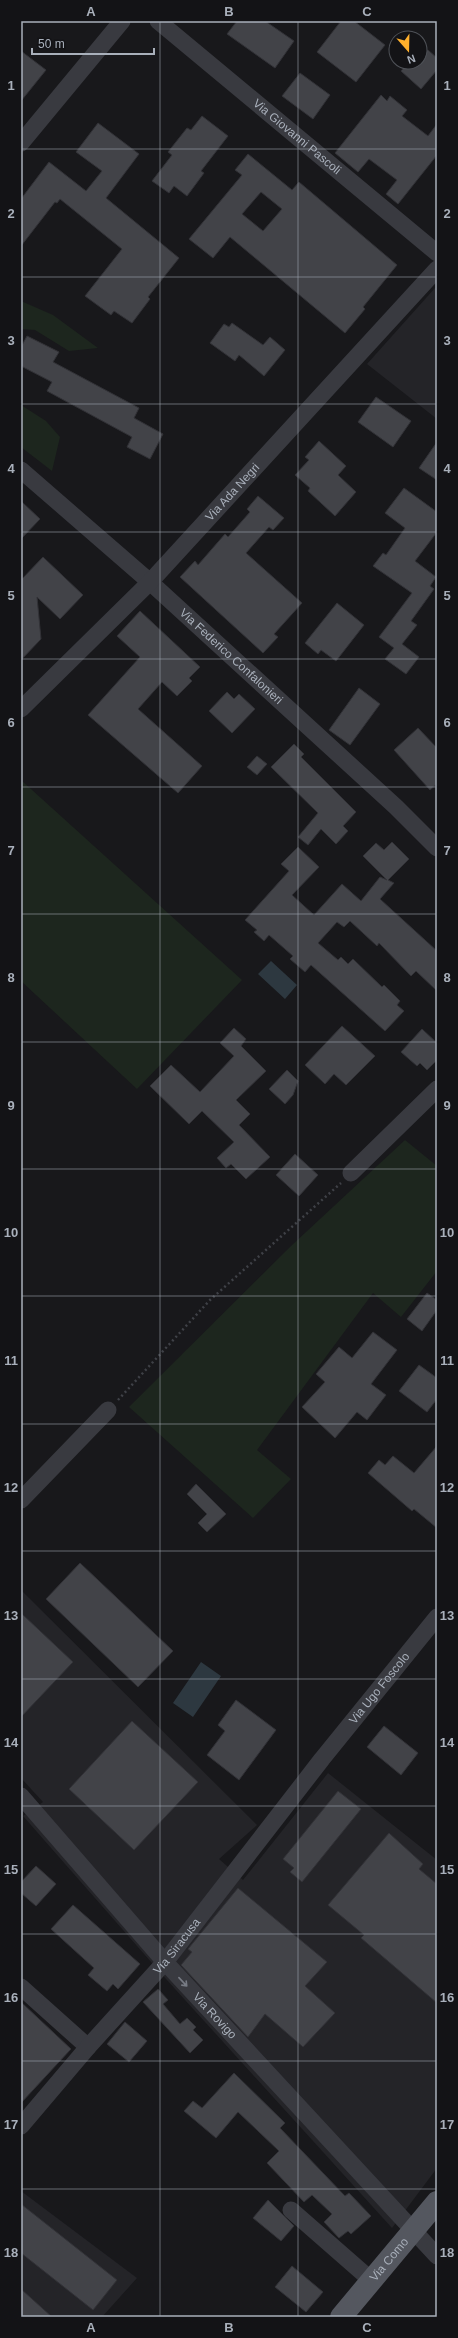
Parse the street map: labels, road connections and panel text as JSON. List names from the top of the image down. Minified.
{"streets":{"main road":["Via Como"],"street":["Via Giovanni Pascoli","Via Ada Negri","Via Federico Confalonieri","Via Ugo Foscolo","Via Siracusa","Via Rovigo"]},"crossings":[["Via Ada Negri","Via Federico Confalonieri"],["Via Ugo Foscolo","Via Siracusa"],["Via Siracusa","Via Rovigo"],["Via Rovigo","Via Como"]],"one_way":["Via Rovigo"],"scale_bar":"50 m","north":"bottom","grid":{"columns":["A","B","C"],"rows":["1","2","3","4","5","6","7","8","9","10","11","12","13","14","15","16","17","18"]}}
